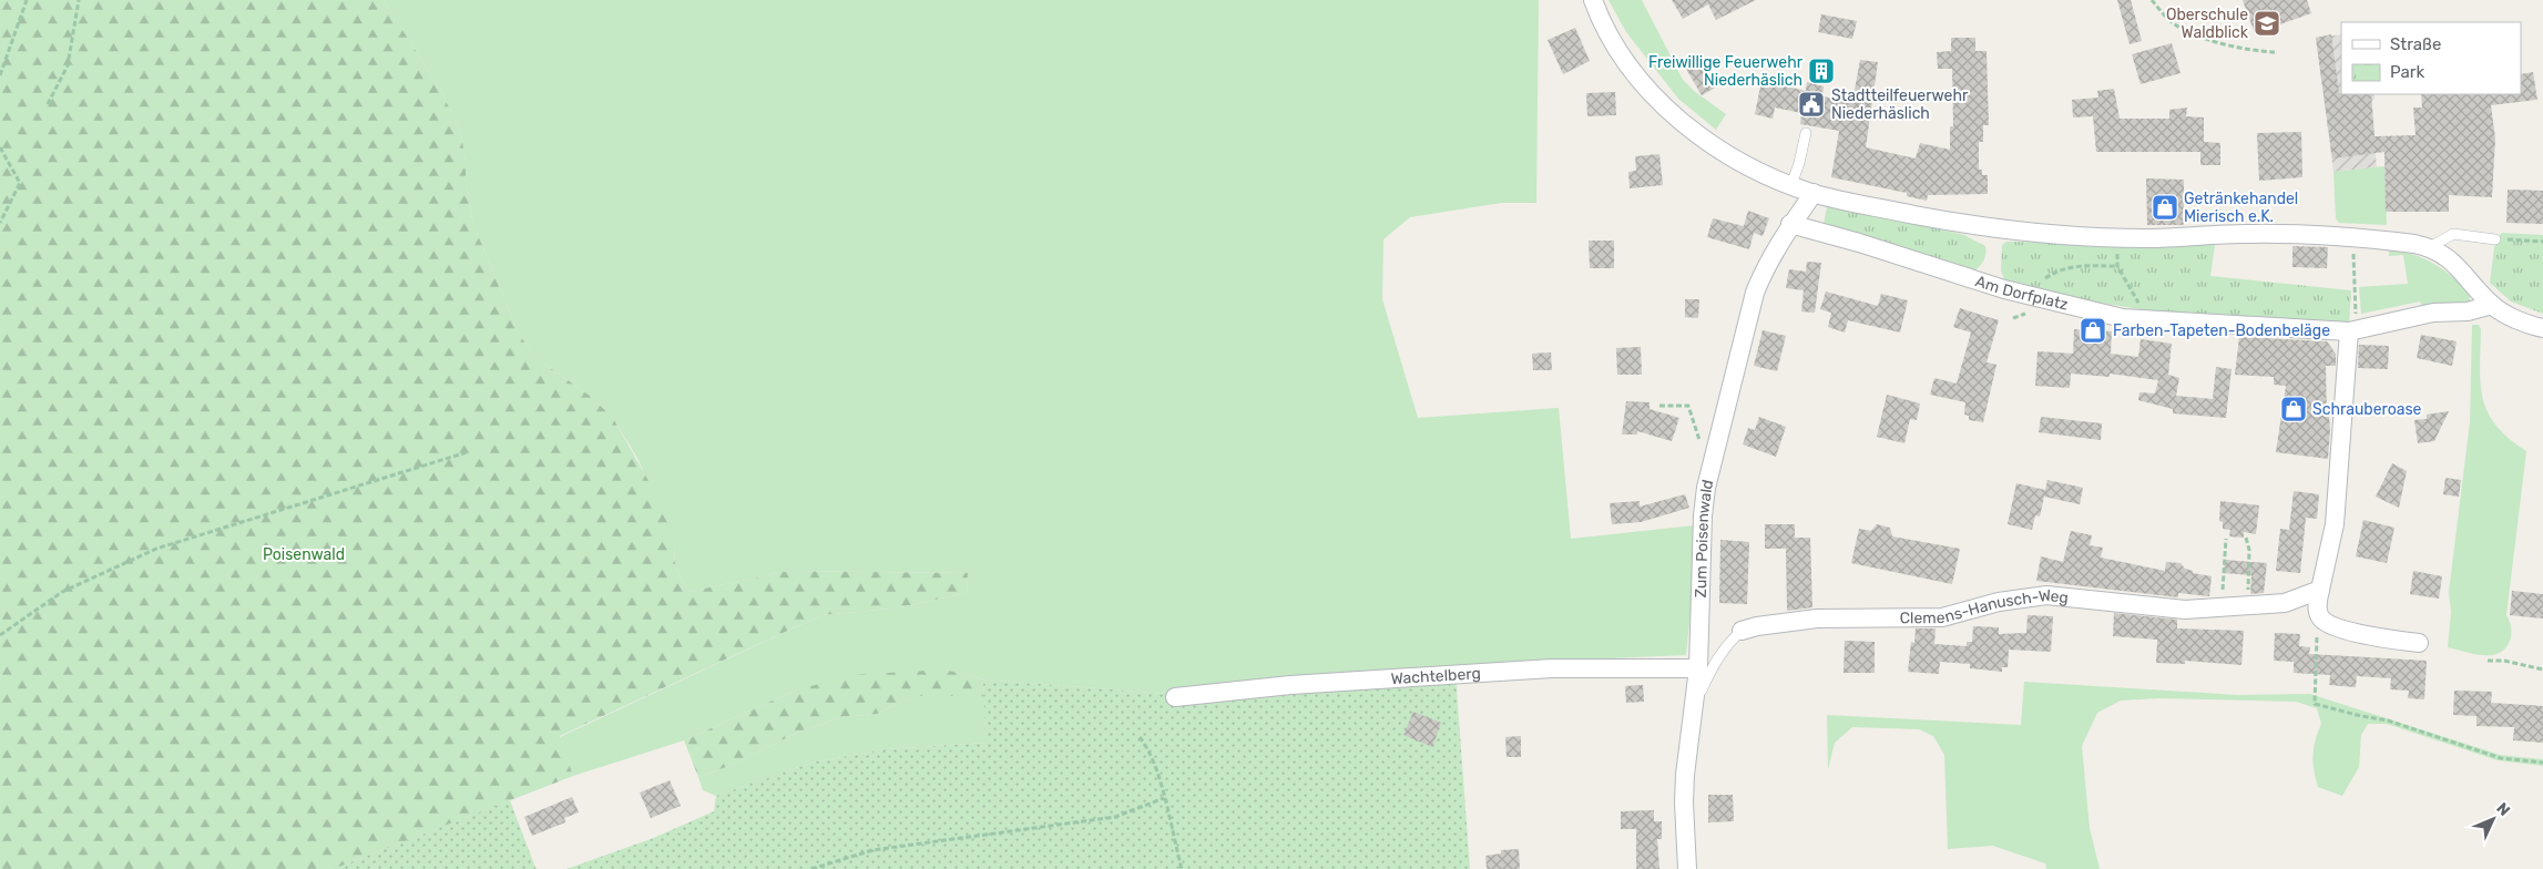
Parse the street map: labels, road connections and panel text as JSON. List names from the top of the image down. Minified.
{"streets":{"street":["Am Dorfplatz","Zum Poisenwald","Clemens-Hanusch-Weg","Wachtelberg"]},"crossings":[["Am Dorfplatz","Zum Poisenwald"],["Zum Poisenwald","Clemens-Hanusch-Weg"],["Zum Poisenwald","Wachtelberg"]],"parks":["Poisenwald"],"places":{"school or university":["Oberschule Waldblick"],"building":["Freiwillige Feuerwehr Niederhäslich"],"public building":["Stadtteilfeuerwehr Niederhäslich"],"shop":["Getränkehandel Mierisch e.K.","Farben-Tapeten-Bodenbeläge","Schrauberoase"]},"legend":["Straße","Park"],"north":"top right"}
